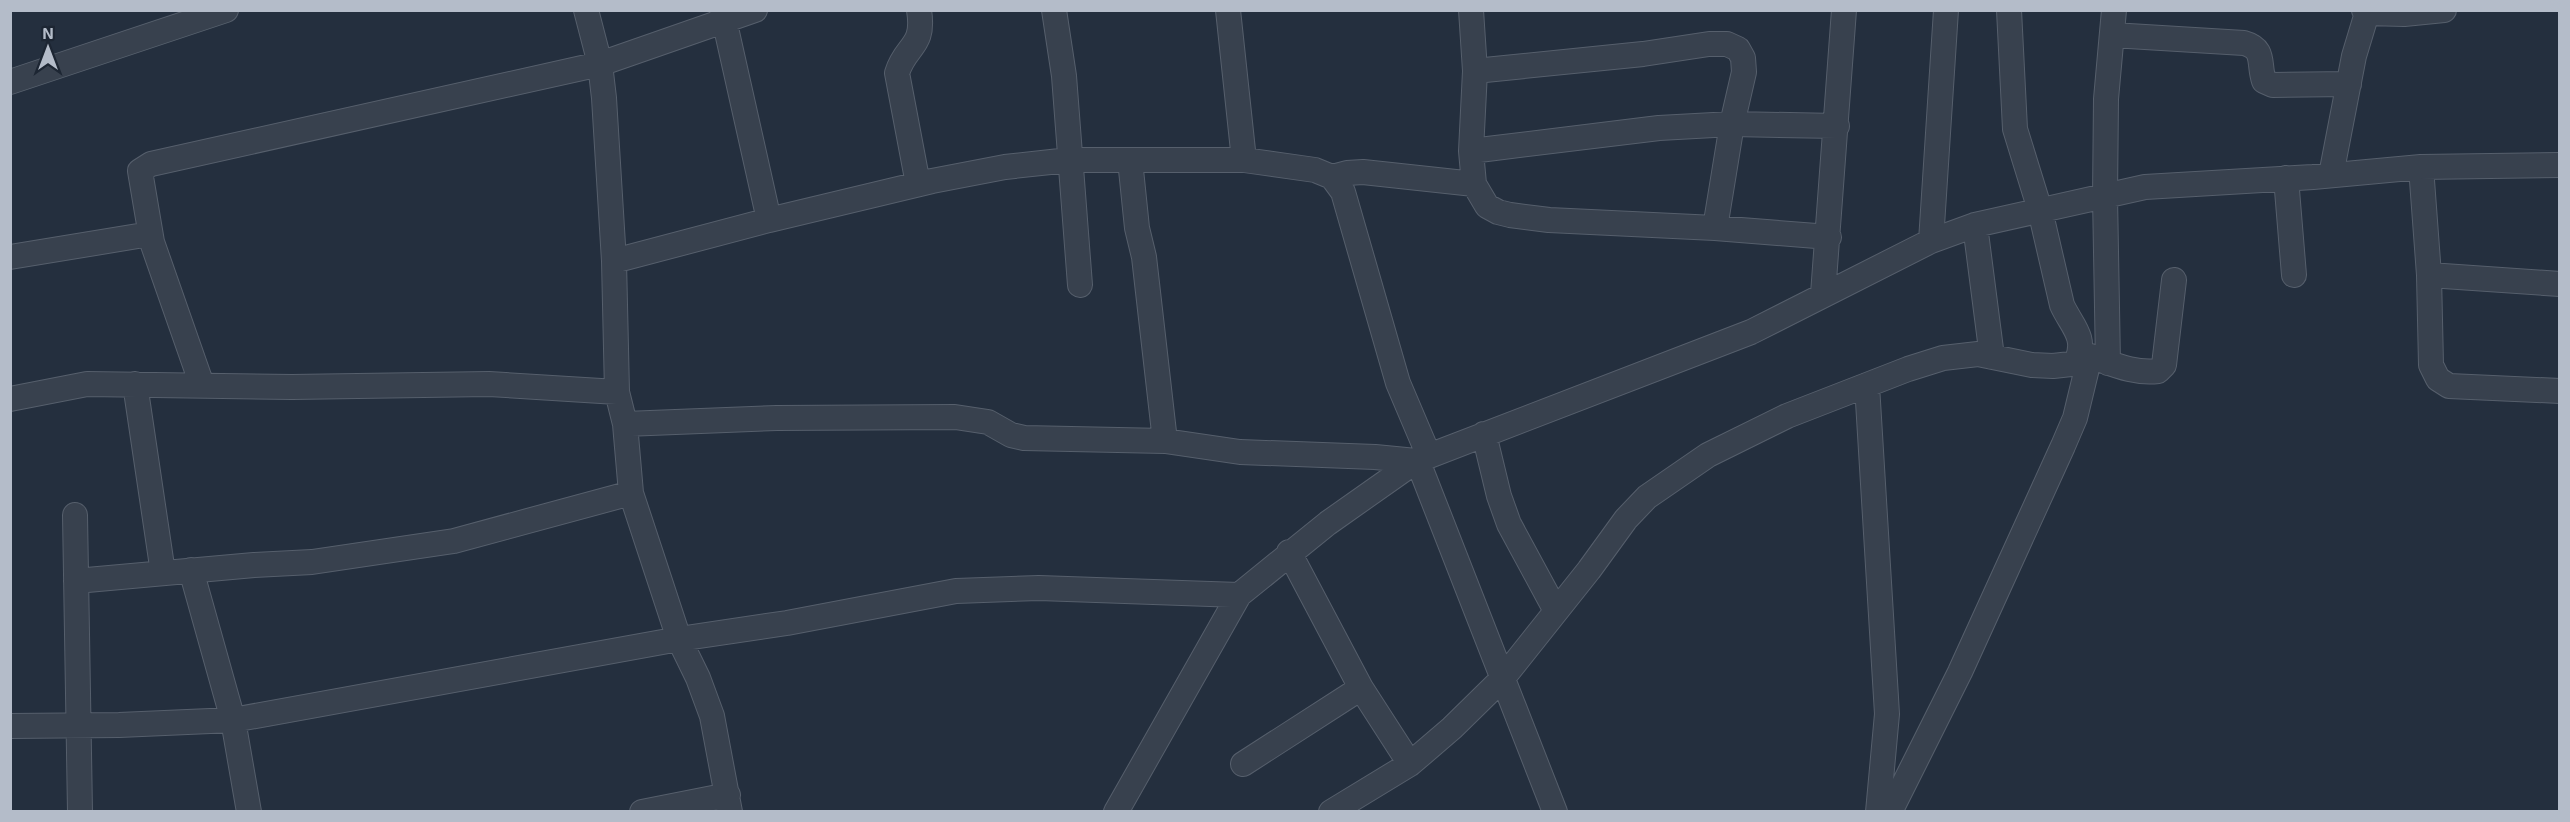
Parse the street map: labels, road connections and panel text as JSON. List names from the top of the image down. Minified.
{"north":"top"}
